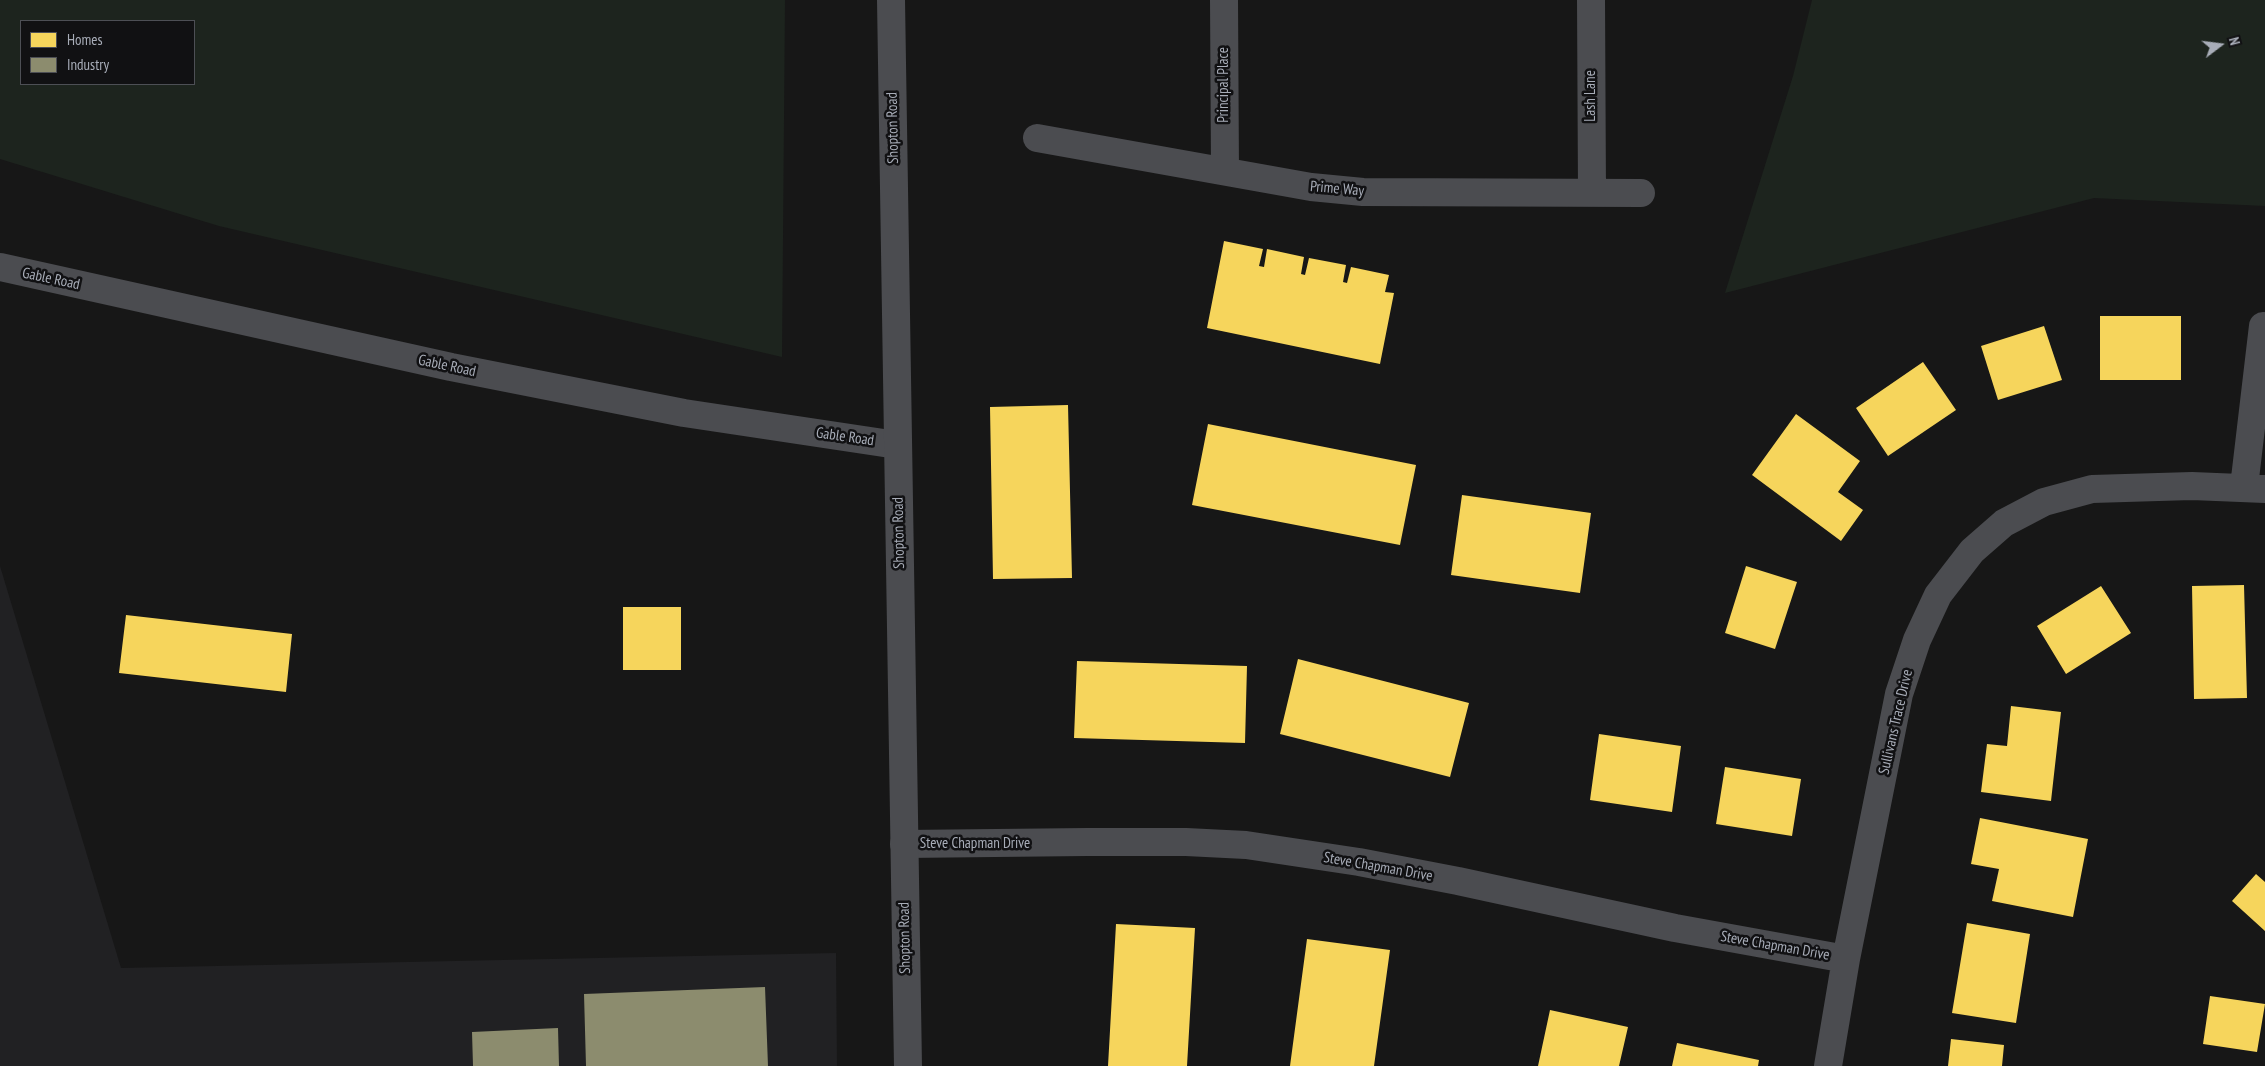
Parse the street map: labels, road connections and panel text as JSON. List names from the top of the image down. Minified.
{"streets":{"street":["Principal Place","Lash Lane","Shopton Road","Prime Way","Gable Road","Sullivans Trace Drive","Steve Chapman Drive"]},"crossings":[["Principal Place","Prime Way"],["Lash Lane","Prime Way"],["Shopton Road","Gable Road"],["Shopton Road","Steve Chapman Drive"],["Sullivans Trace Drive","Steve Chapman Drive"]],"legend":["Homes","Industry"],"north":"right"}
